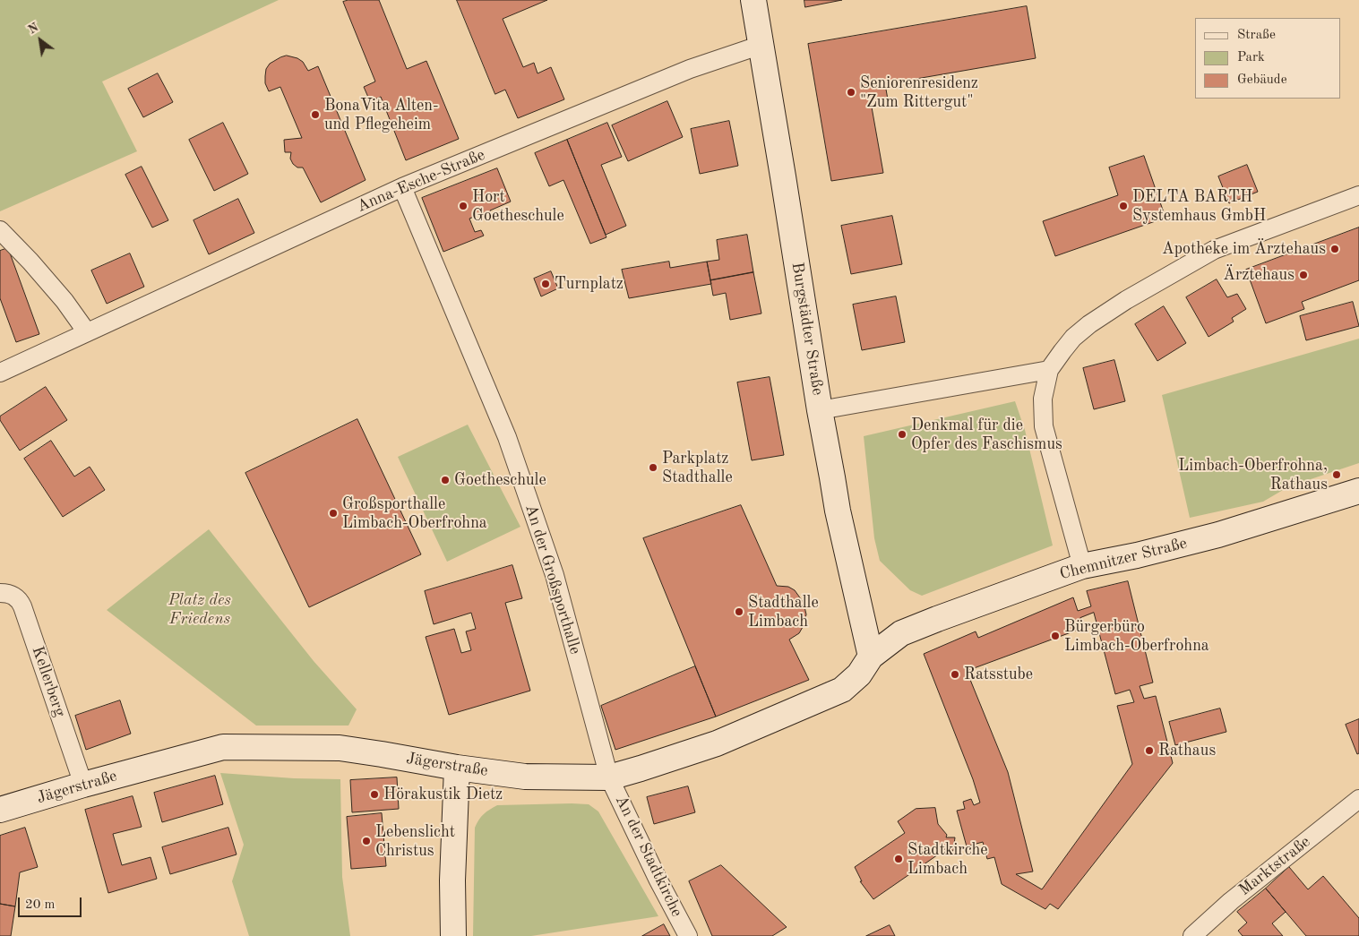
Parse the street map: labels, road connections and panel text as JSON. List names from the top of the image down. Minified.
{"streets":{"main road":["Burgstädter Straße","Chemnitzer Straße","Jägerstraße"],"street":["Anna-Esche-Straße","An der Großsporthalle","Kellerberg","An der Stadtkirche","Marktstraße"]},"crossings":[["Anna-Esche-Straße","Burgstädter Straße"],["Anna-Esche-Straße","An der Großsporthalle"],["Burgstädter Straße","Chemnitzer Straße"],["Burgstädter Straße","Jägerstraße"],["Chemnitzer Straße","Jägerstraße"],["An der Großsporthalle","Jägerstraße"],["An der Großsporthalle","An der Stadtkirche"],["Kellerberg","Jägerstraße"],["Jägerstraße","An der Stadtkirche"]],"parks":["Platz des Friedens"],"places":["Seniorenresidenz \"Zum Rittergut\"","BonaVita Alten- und Pflegeheim","Hort Goetheschule","DELTA BARTH Systemhaus GmbH","Apotheke im Ärztehaus","Ärztehaus","Turnplatz","Denkmal für die Opfer des Faschismus","Parkplatz Stadthalle","Limbach-Oberfrohna, Rathaus","Goetheschule","Großsporthalle Limbach-Oberfrohna","Stadthalle Limbach","Bürgerbüro Limbach-Oberfrohna","Ratsstube","Rathaus","Hörakustik Dietz","Lebenslicht Christus","Stadtkirche Limbach"],"legend":["Straße","Park","Gebäude"],"scale_bar":"20 m","north":"top left"}
